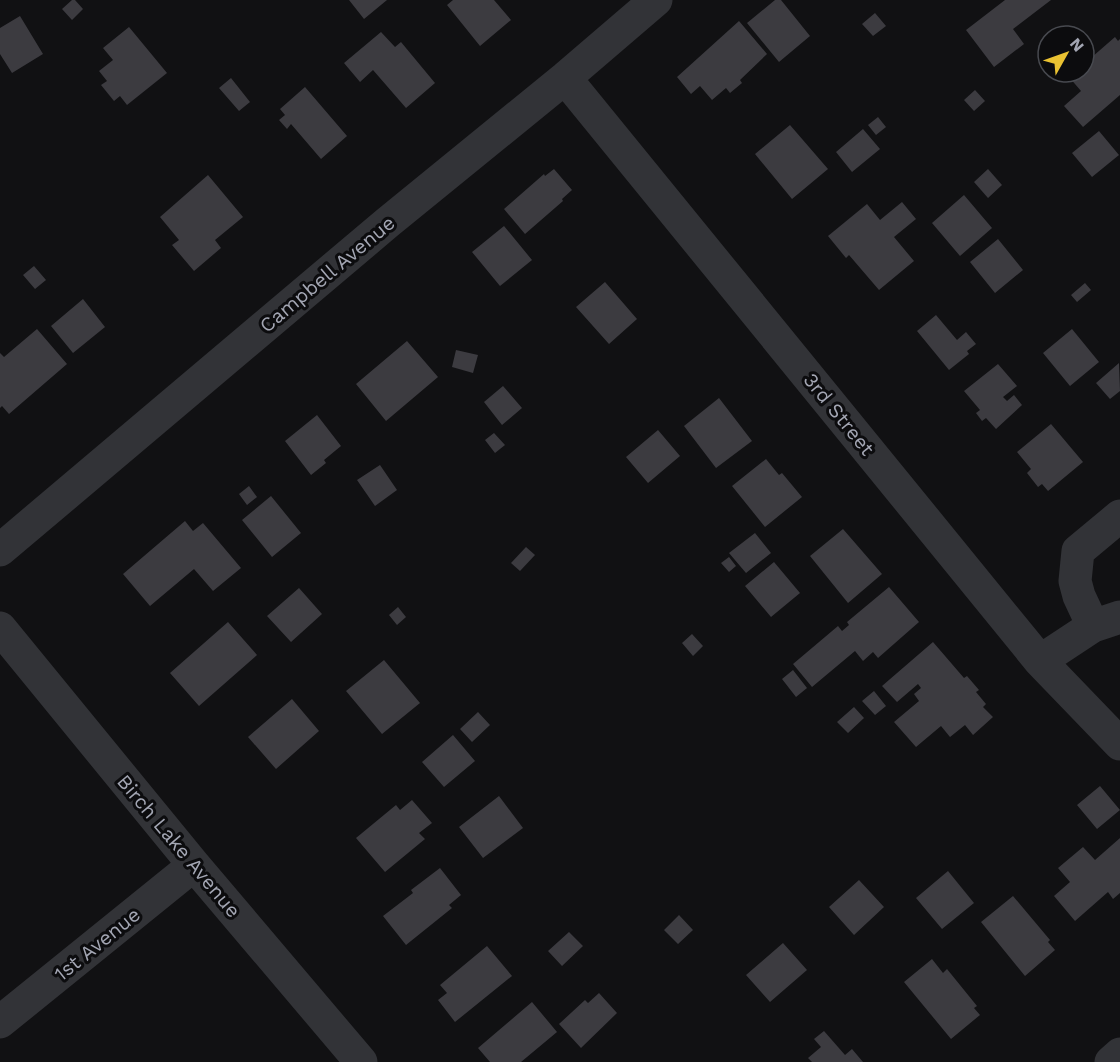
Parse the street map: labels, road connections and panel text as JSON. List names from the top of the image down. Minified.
{"streets":{"street":["Campbell Avenue","3rd Street","Birch Lake Avenue","1st Avenue"]},"crossings":[["Campbell Avenue","3rd Street"],["Birch Lake Avenue","1st Avenue"]],"north":"top right"}
